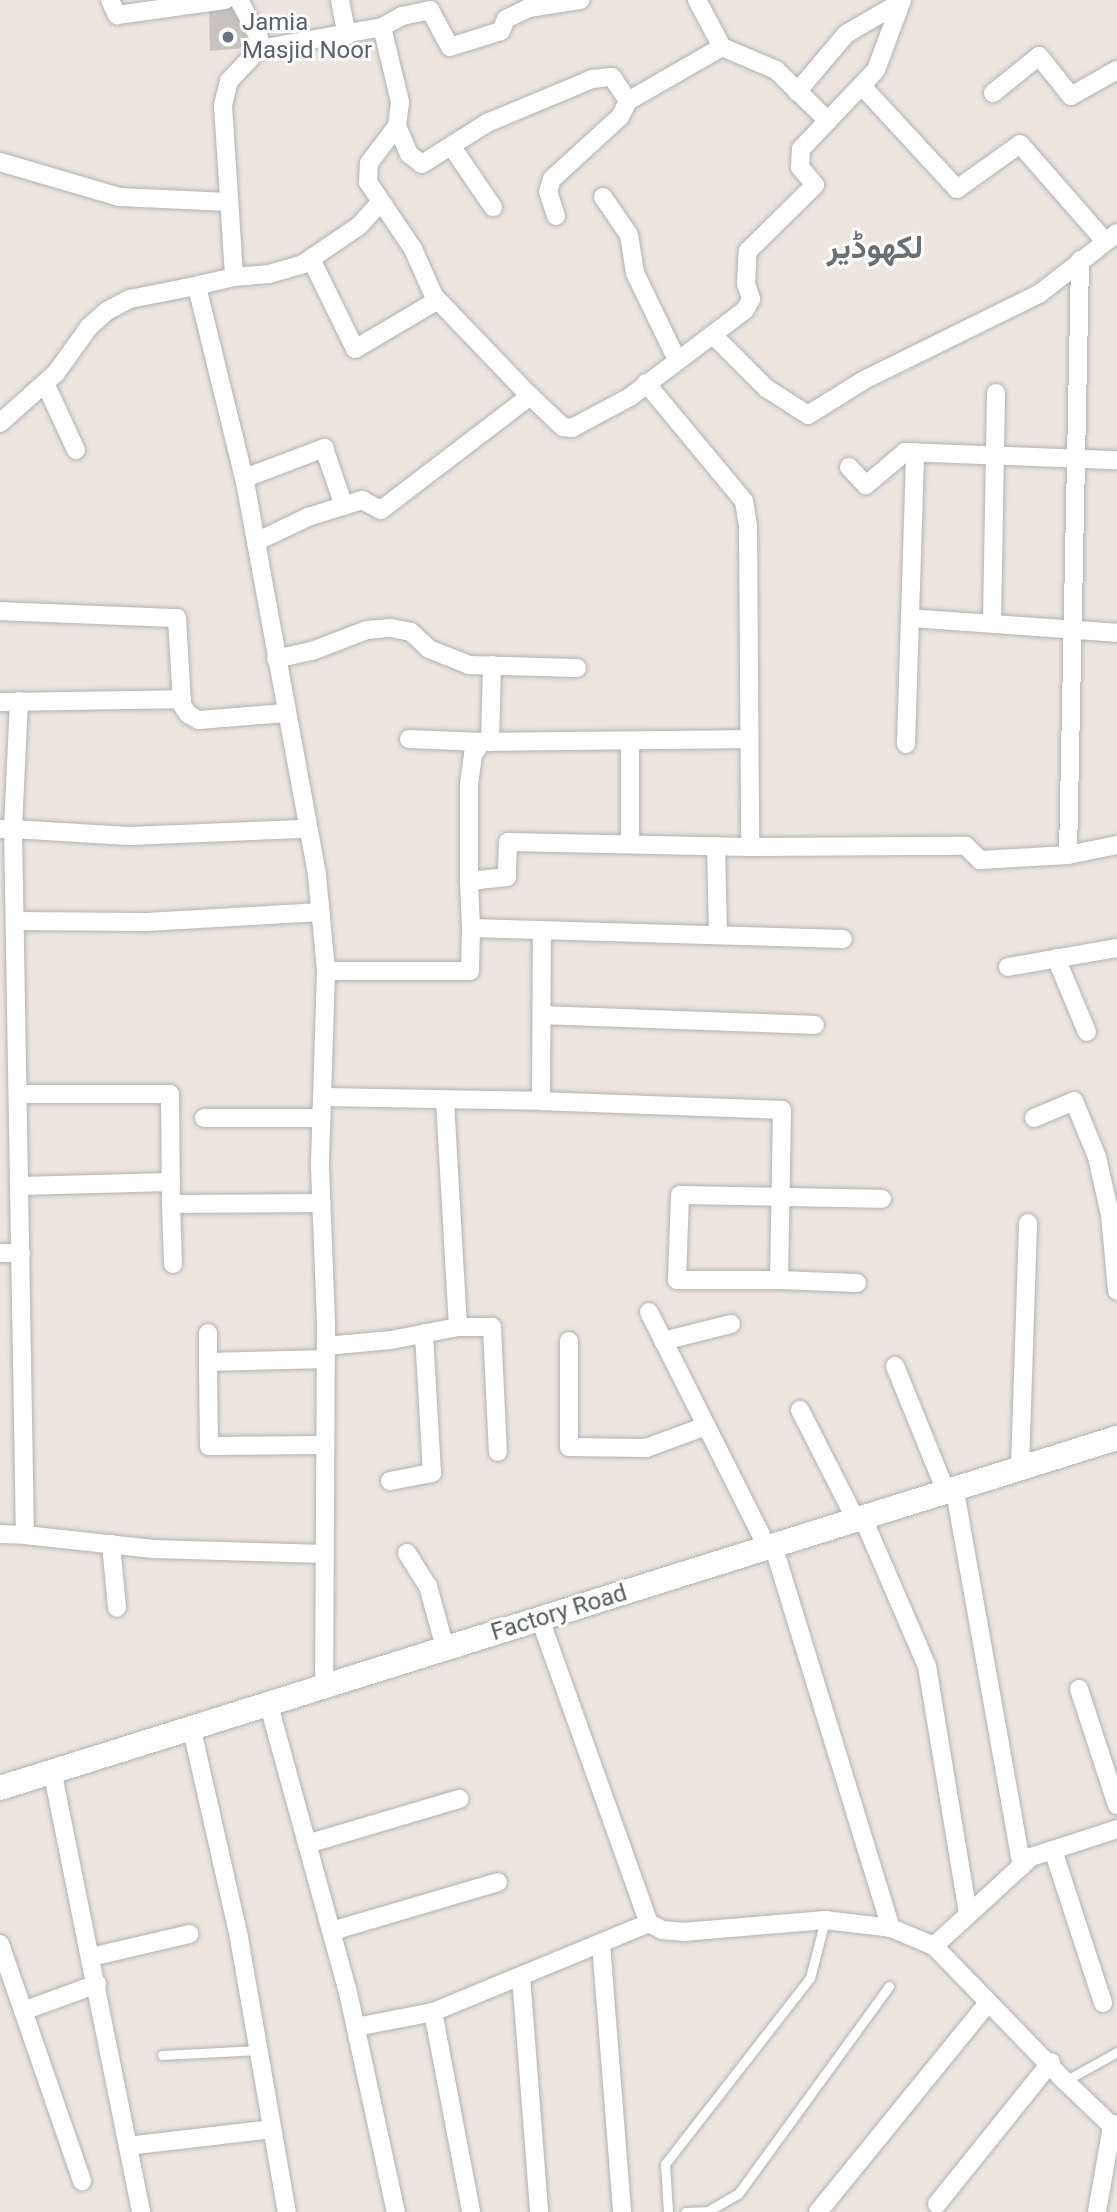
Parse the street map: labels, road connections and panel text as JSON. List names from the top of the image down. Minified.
{"streets":{"main road":["Factory Road"]},"districts":["لکھوڈیر"],"places":["Jamia Masjid Noor"]}
